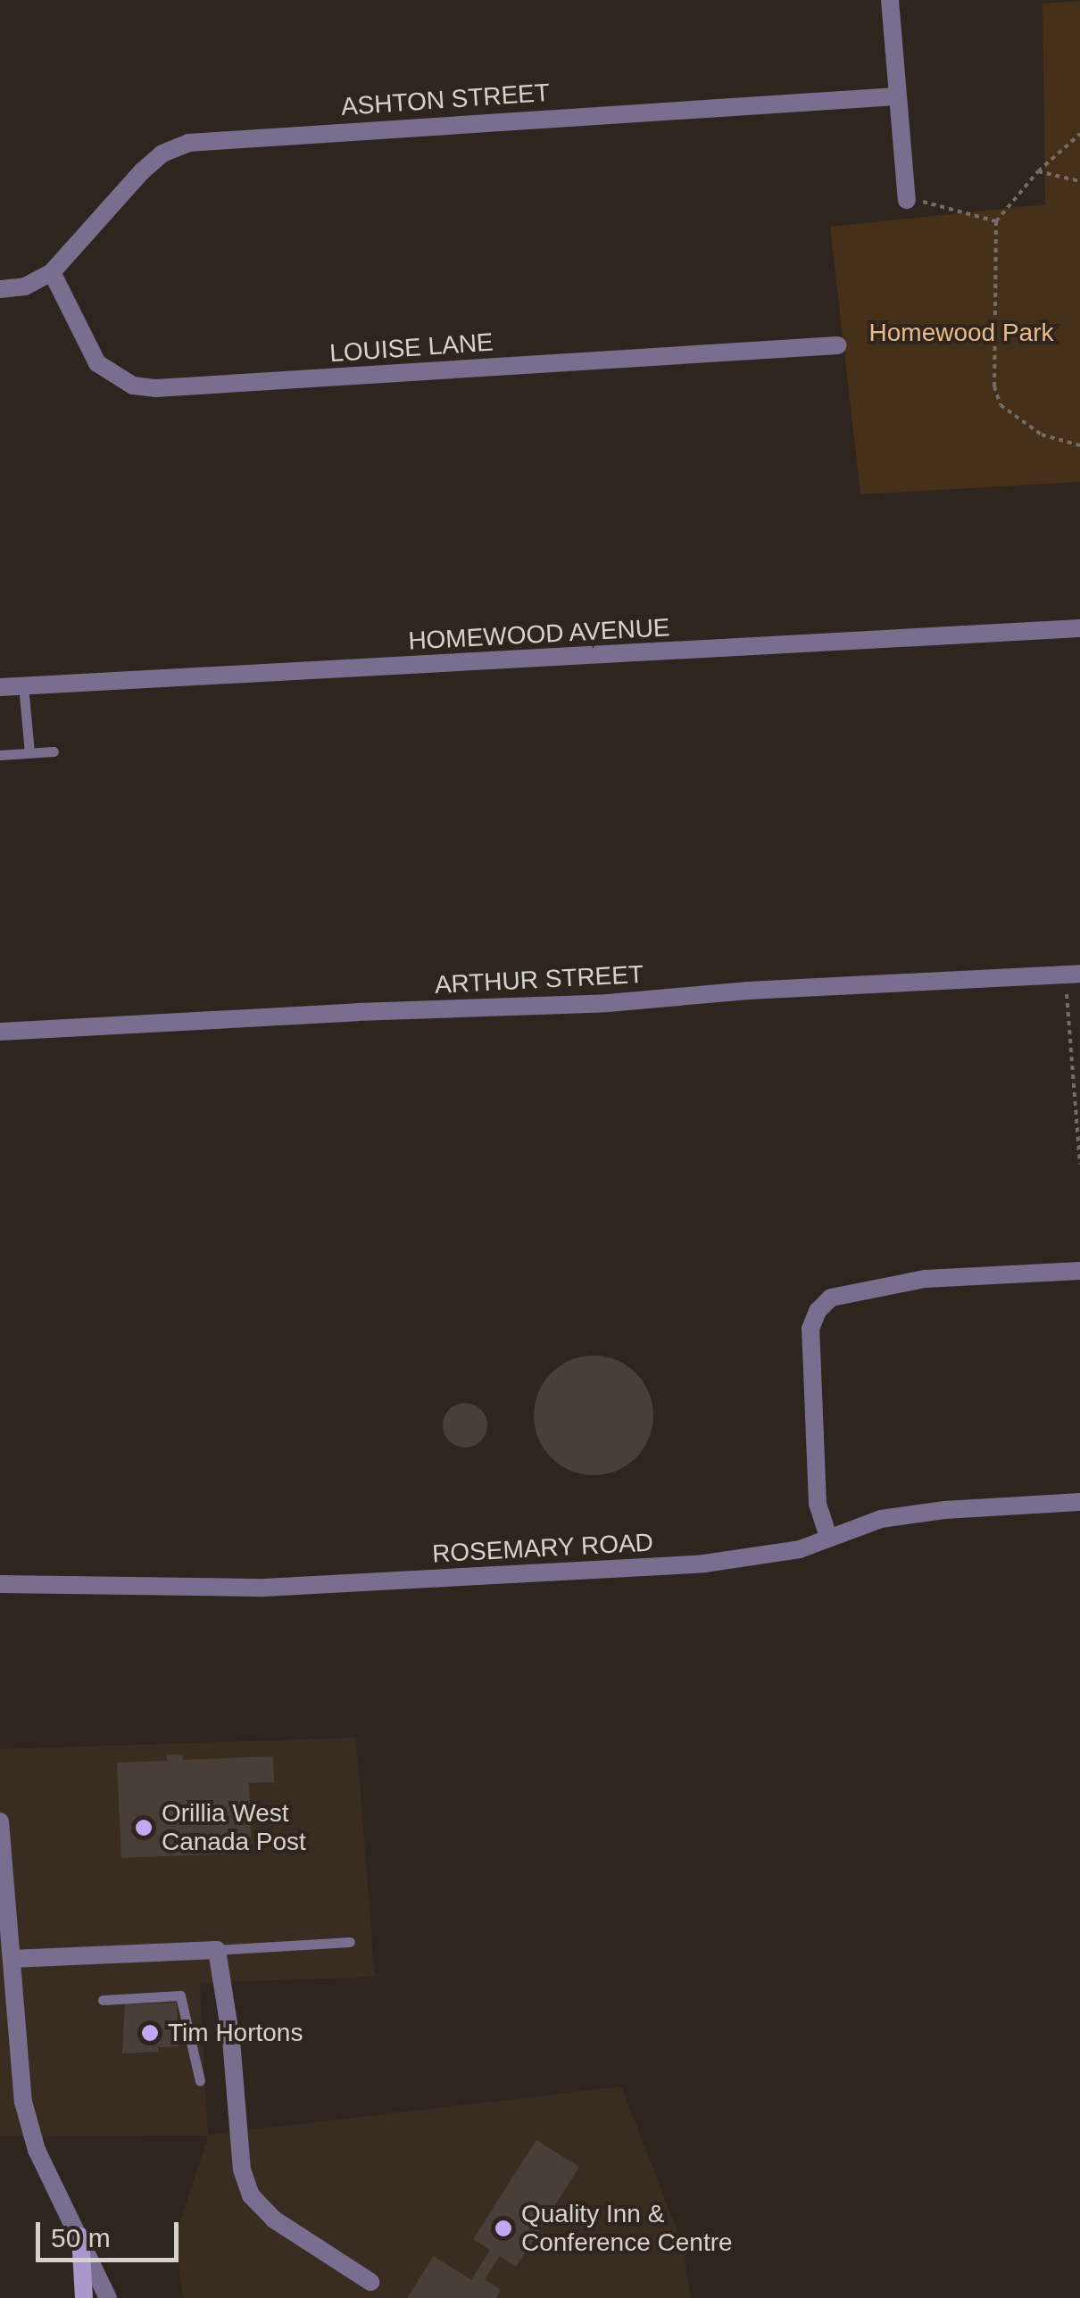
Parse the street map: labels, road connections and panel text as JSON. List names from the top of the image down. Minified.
{"streets":{"street":["ASHTON STREET","LOUISE LANE","HOMEWOOD AVENUE","ARTHUR STREET","ROSEMARY ROAD"]},"crossings":[["ASHTON STREET","LOUISE LANE"]],"parks":["Homewood Park"],"places":["Orillia West Canada Post","Tim Hortons","Quality Inn & Conference Centre"],"scale_bar":"50 m"}
